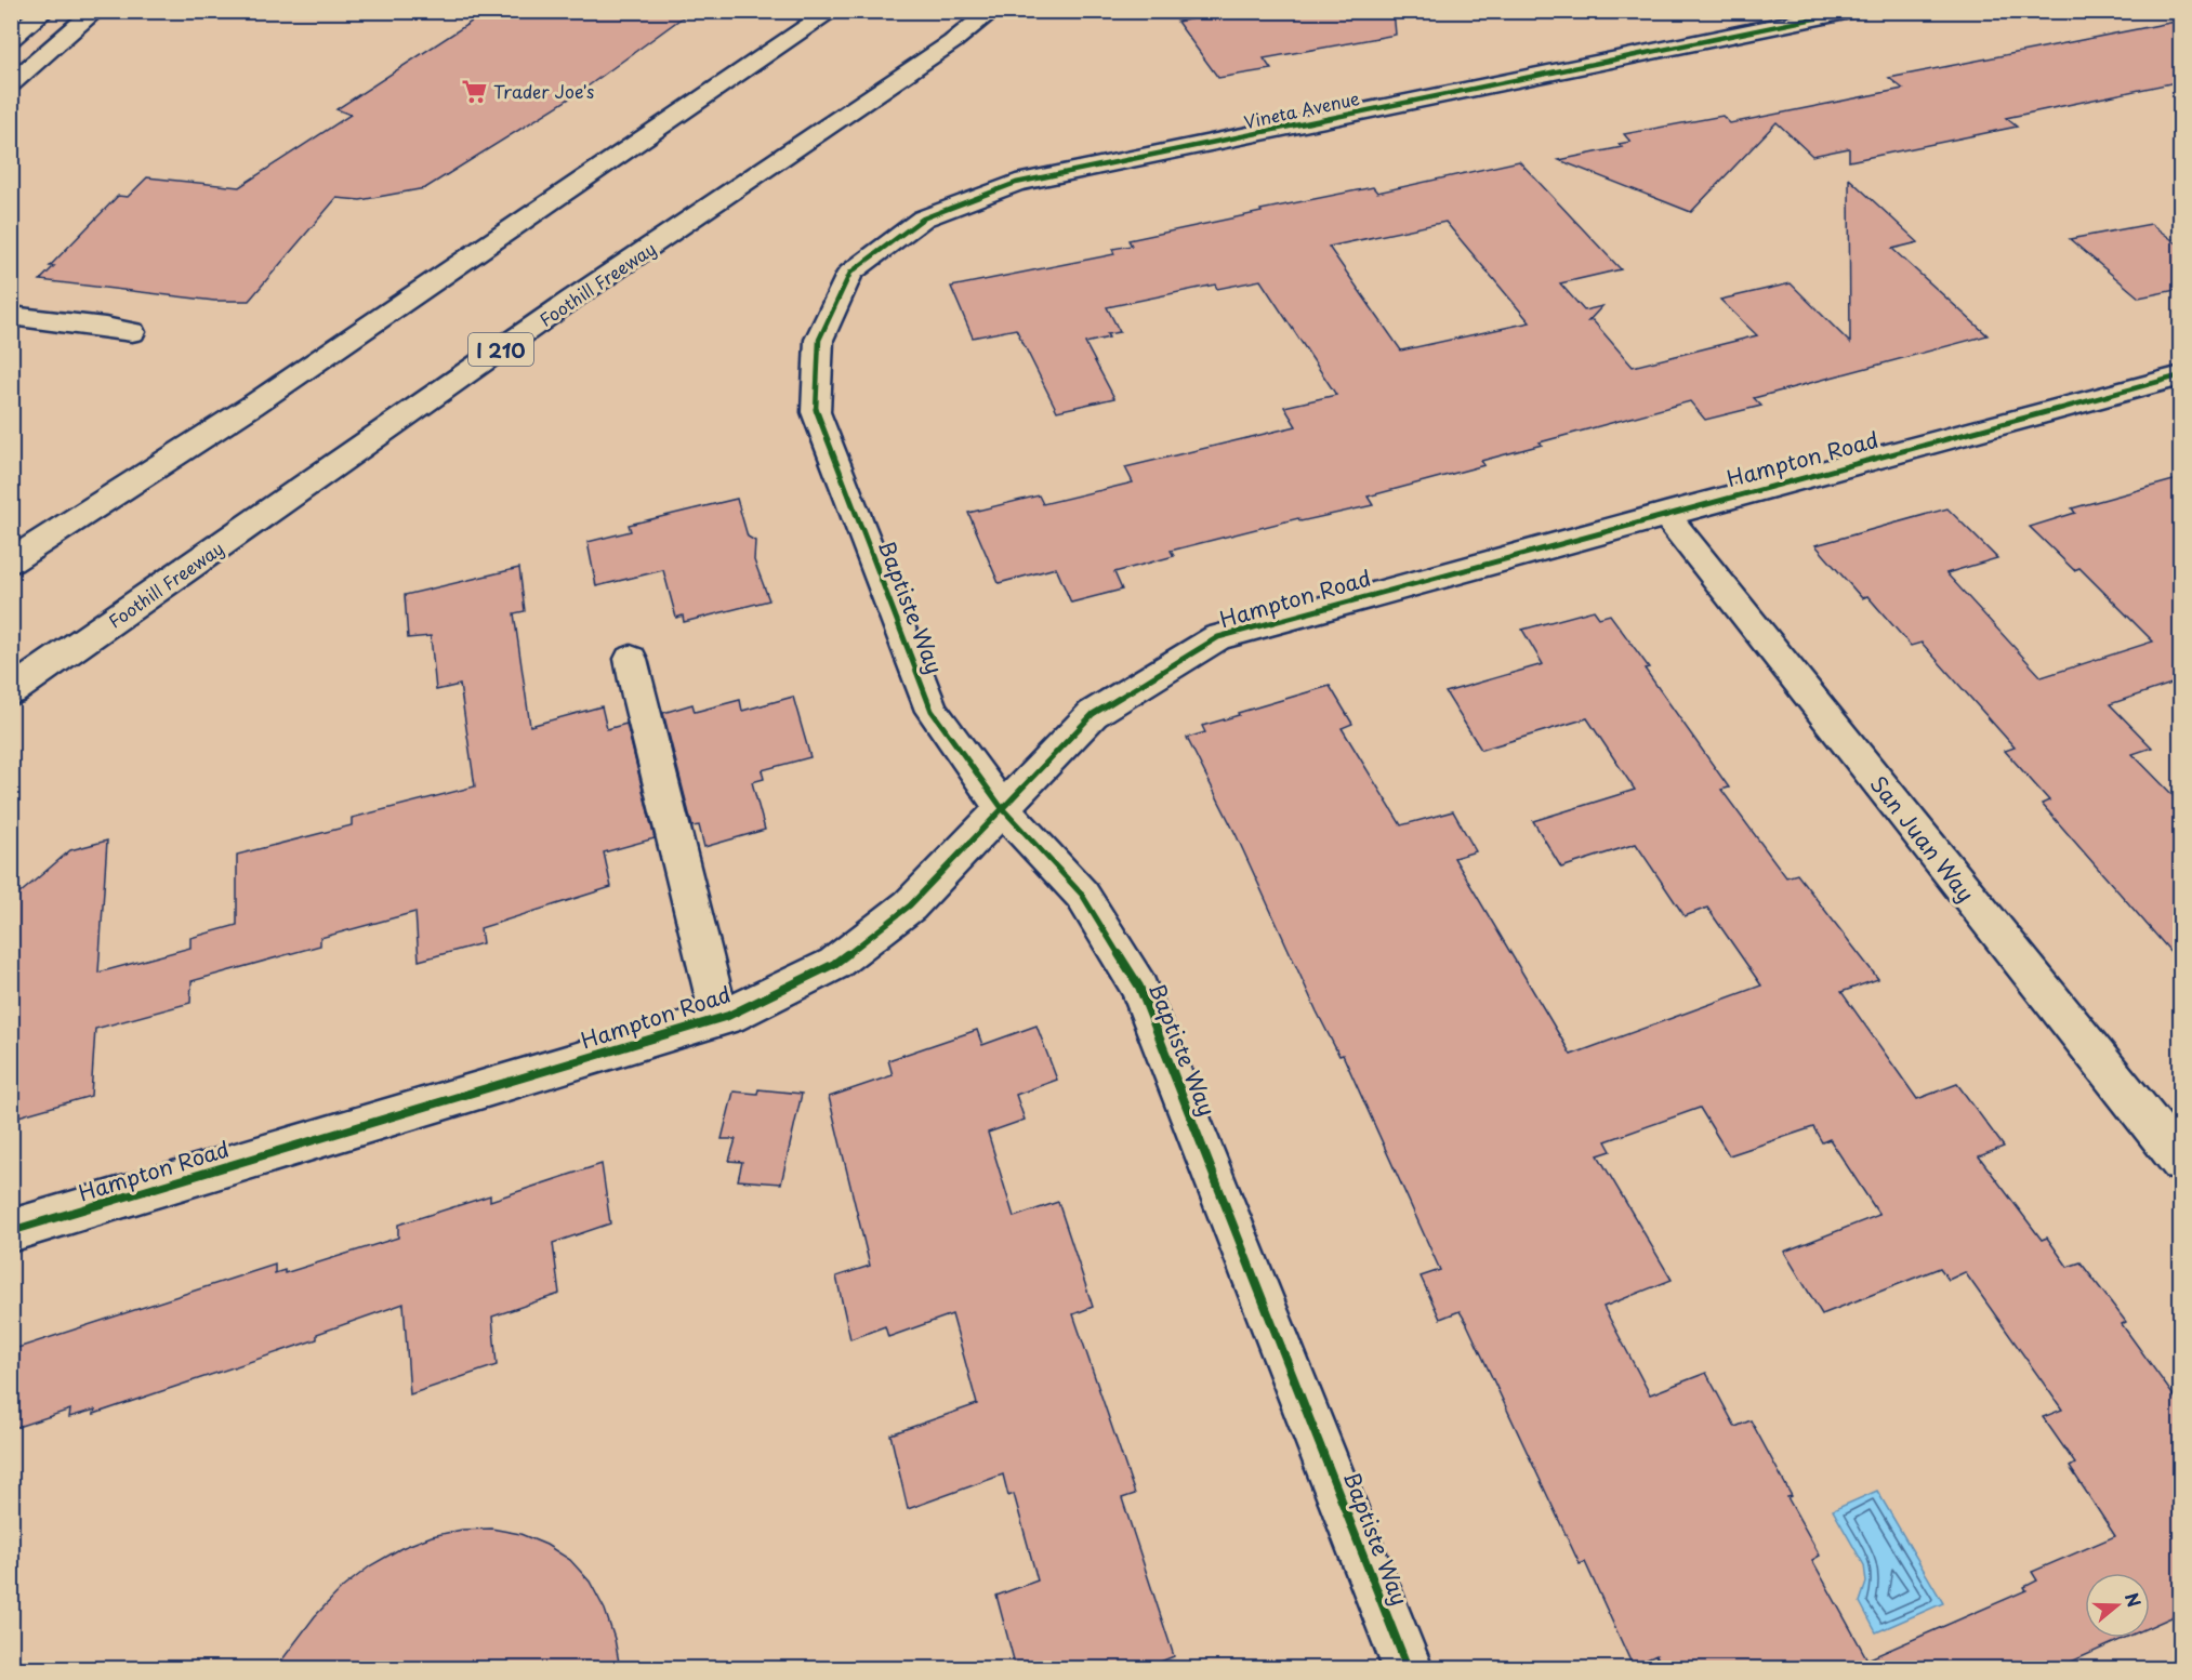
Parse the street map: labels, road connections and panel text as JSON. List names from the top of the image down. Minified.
{"streets":{"main road":["Vineta Avenue","Foothill Freeway","I 210","Hampton Road","Baptiste Way","San Juan Way"]},"crossings":[["Vineta Avenue","Baptiste Way"],["Hampton Road","Baptiste Way"],["Hampton Road","San Juan Way"]],"places":{"supermarket":["Trader Joe's"]},"north":"right"}
